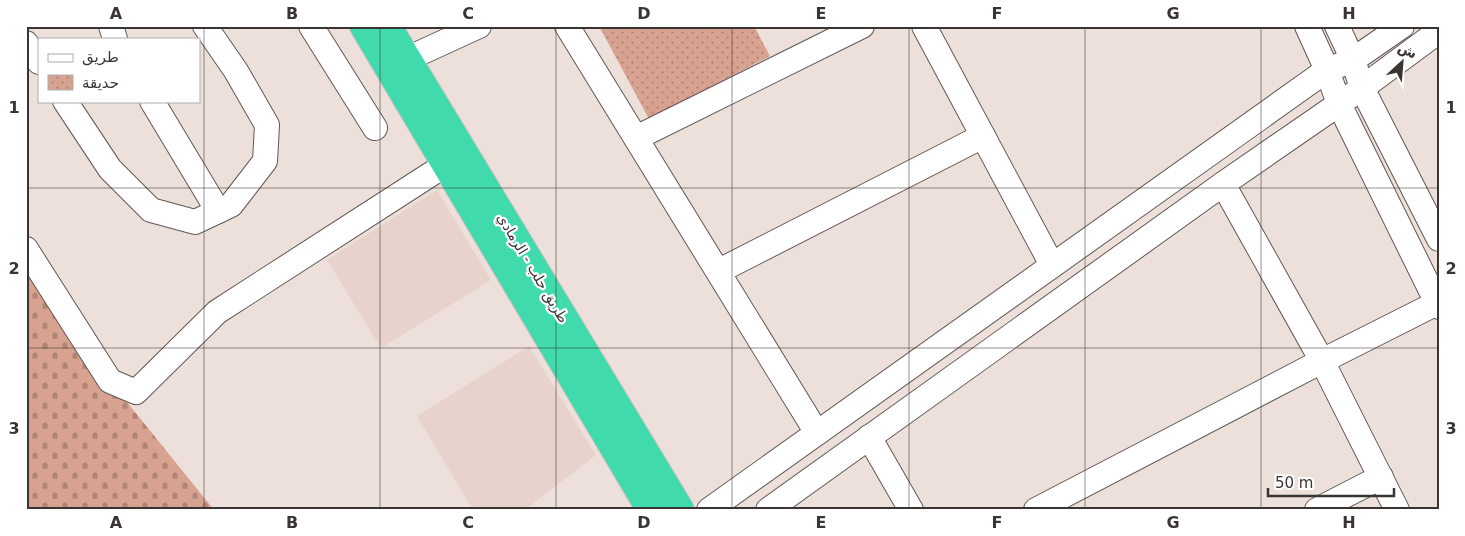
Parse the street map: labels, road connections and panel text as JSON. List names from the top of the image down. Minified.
{"streets":{"highway":["طريق حلب - الرمادي"]},"legend":["طريق","حديقة"],"scale_bar":"50 m","north":"top right","grid":{"columns":["A","B","C","D","E","F","G","H"],"rows":["1","2","3"]}}
